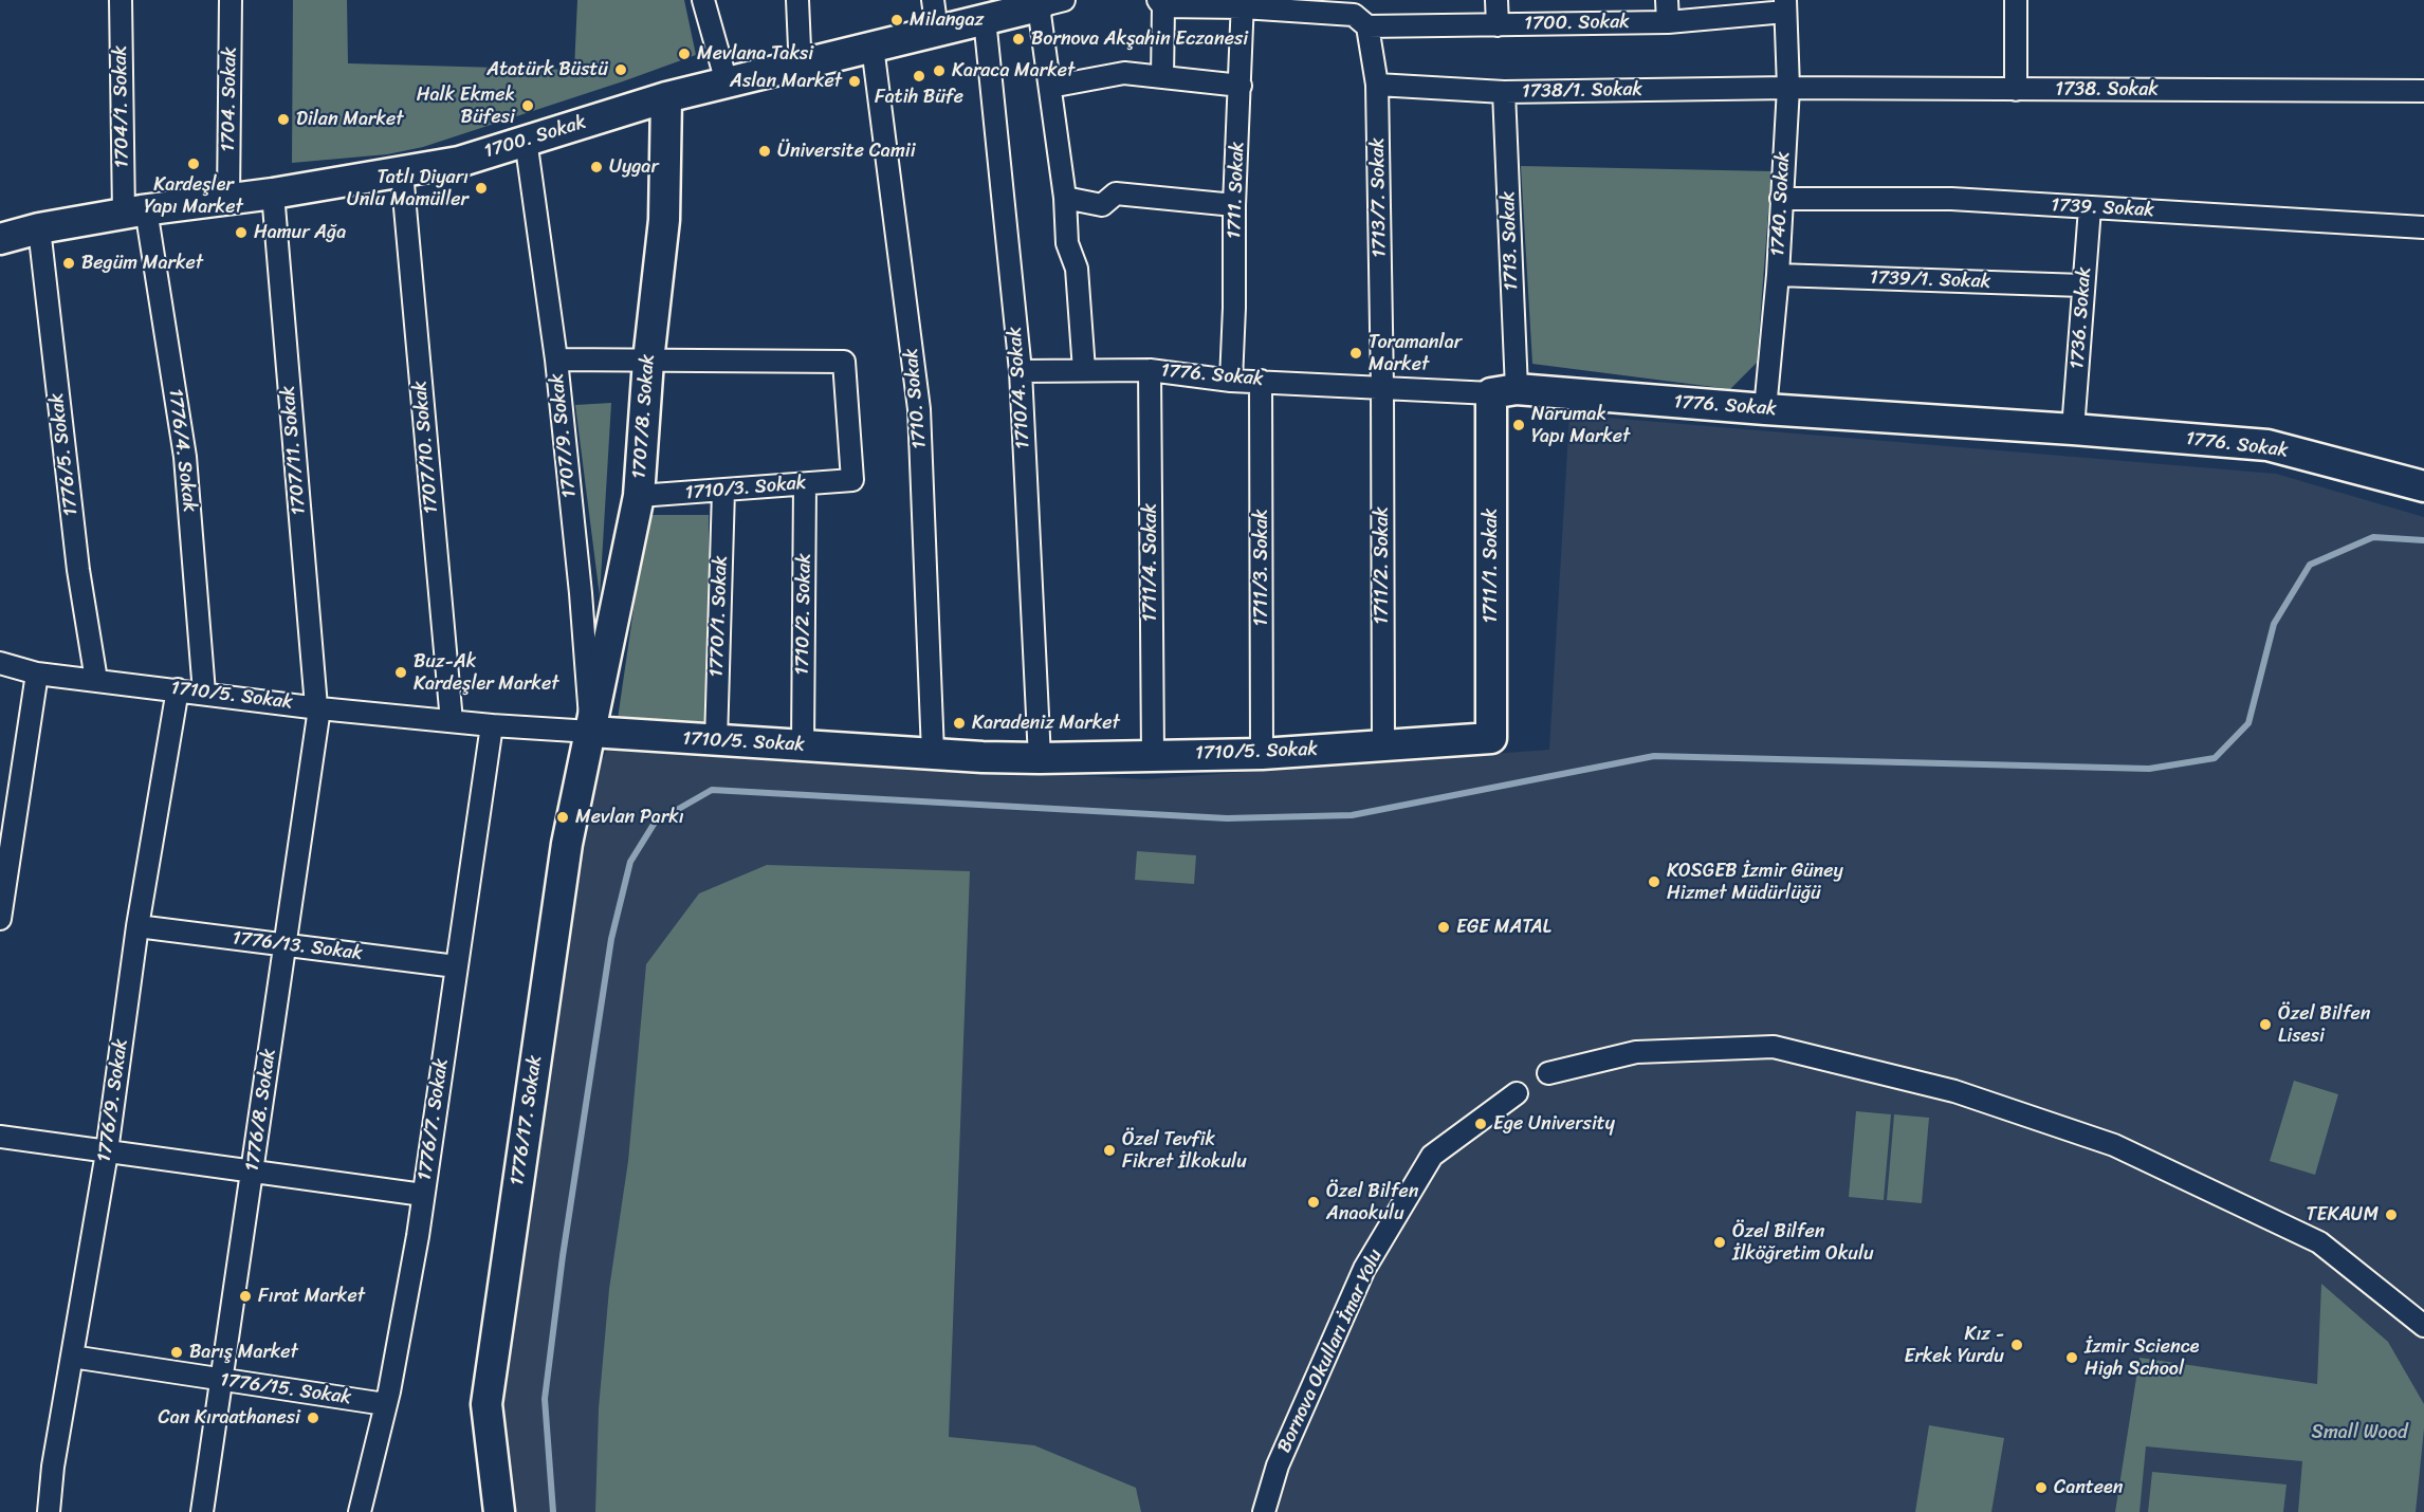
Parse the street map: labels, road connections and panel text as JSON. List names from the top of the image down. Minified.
{"streets":{"street":["1700. Sokak","1738. Sokak","1738/1. Sokak","1704. Sokak","1704/1. Sokak","1711. Sokak","1713/7. Sokak","1740. Sokak","1739. Sokak","1713. Sokak","1739/1. Sokak","1736. Sokak","1776. Sokak","1710/4. Sokak","1710. Sokak","1707/8. Sokak","1707/9. Sokak","1707/10. Sokak","1776/4. Sokak","1707/11. Sokak","1776/5. Sokak","1710/3. Sokak","1711/4. Sokak","1711/2. Sokak","1711/1. Sokak","1711/3. Sokak","1710/2. Sokak","1770/1. Sokak","1710/5. Sokak","1776/13. Sokak","1776/9. Sokak","1776/8. Sokak","1776/7. Sokak","1776/17. Sokak","Bornova Okulları İmar Yolu","1776/15. Sokak"]},"crossings":[["1700. Sokak","1704. Sokak"],["1700. Sokak","1704/1. Sokak"],["1700. Sokak","1711. Sokak"],["1700. Sokak","1713/7. Sokak"],["1700. Sokak","1740. Sokak"],["1700. Sokak","1710/4. Sokak"],["1700. Sokak","1710. Sokak"],["1700. Sokak","1707/8. Sokak"],["1700. Sokak","1707/9. Sokak"],["1700. Sokak","1707/10. Sokak"],["1700. Sokak","1776/4. Sokak"],["1700. Sokak","1707/11. Sokak"],["1700. Sokak","1776/5. Sokak"],["1738. Sokak","1738/1. Sokak"],["1738. Sokak","1740. Sokak"],["1738/1. Sokak","1713/7. Sokak"],["1738/1. Sokak","1740. Sokak"],["1738/1. Sokak","1713. Sokak"],["1704/1. Sokak","1776/4. Sokak"],["1711. Sokak","1776. Sokak"],["1713/7. Sokak","1776. Sokak"],["1713/7. Sokak","1711/2. Sokak"],["1740. Sokak","1739. Sokak"],["1740. Sokak","1739/1. Sokak"],["1740. Sokak","1776. Sokak"],["1739. Sokak","1736. Sokak"],["1713. Sokak","1776. Sokak"],["1713. Sokak","1711/1. Sokak"],["1739/1. Sokak","1736. Sokak"],["1736. Sokak","1776. Sokak"],["1776. Sokak","1710/4. Sokak"],["1776. Sokak","1711/4. Sokak"],["1776. Sokak","1711/2. Sokak"],["1776. Sokak","1711/1. Sokak"],["1776. Sokak","1711/3. Sokak"],["1710/4. Sokak","1710/5. Sokak"],["1710. Sokak","1710/5. Sokak"],["1707/8. Sokak","1707/9. Sokak"],["1707/8. Sokak","1710/3. Sokak"],["1707/8. Sokak","1710/5. Sokak"],["1707/8. Sokak","1776/17. Sokak"],["1707/9. Sokak","1710/5. Sokak"],["1707/9. Sokak","1776/17. Sokak"],["1707/10. Sokak","1710/5. Sokak"],["1776/4. Sokak","1710/5. Sokak"],["1707/11. Sokak","1710/5. Sokak"],["1707/11. Sokak","1776/8. Sokak"],["1776/5. Sokak","1710/5. Sokak"],["1710/3. Sokak","1710/2. Sokak"],["1710/3. Sokak","1770/1. Sokak"],["1711/4. Sokak","1710/5. Sokak"],["1711/2. Sokak","1710/5. Sokak"],["1711/1. Sokak","1710/5. Sokak"],["1711/3. Sokak","1710/5. Sokak"],["1710/2. Sokak","1710/5. Sokak"],["1770/1. Sokak","1710/5. Sokak"],["1710/5. Sokak","1776/9. Sokak"],["1710/5. Sokak","1776/8. Sokak"],["1710/5. Sokak","1776/7. Sokak"],["1710/5. Sokak","1776/17. Sokak"],["1776/13. Sokak","1776/9. Sokak"],["1776/13. Sokak","1776/8. Sokak"],["1776/13. Sokak","1776/7. Sokak"],["1776/9. Sokak","1776/15. Sokak"],["1776/8. Sokak","1776/15. Sokak"],["1776/7. Sokak","1776/15. Sokak"]],"parks":["Small Wood"],"places":["Milangaz","Bornova Akşahin Eczanesi","Mevlana Taksi","Atatürk Büstü","Karaca Market","Fatih Büfe","Aslan Market","Halk Ekmek Büfesi","Dilan Market","Üniversite Camii","Kardeşler Yapı Market","Uygar","Tatlı Diyarı Unlu Mamüller","Hamur Ağa","Begüm Market","Toramanlar Market","Narumak Yapı Market","Buz-Ak Kardeşler Market","Karadeniz Market","Mevlan Parkı","KOSGEB İzmir Güney Hizmet Müdürlüğü","EGE MATAL","Özel Bilfen Lisesi","Ege University","Özel Tevfik Fikret İlkokulu","Özel Bilfen Anaokulu","TEKAUM","Özel Bilfen İlköğretim Okulu","Fırat Market","Kız - Erkek Yurdu","Barış Market","İzmir Science High School","Can Kıraathanesi","Canteen"]}
